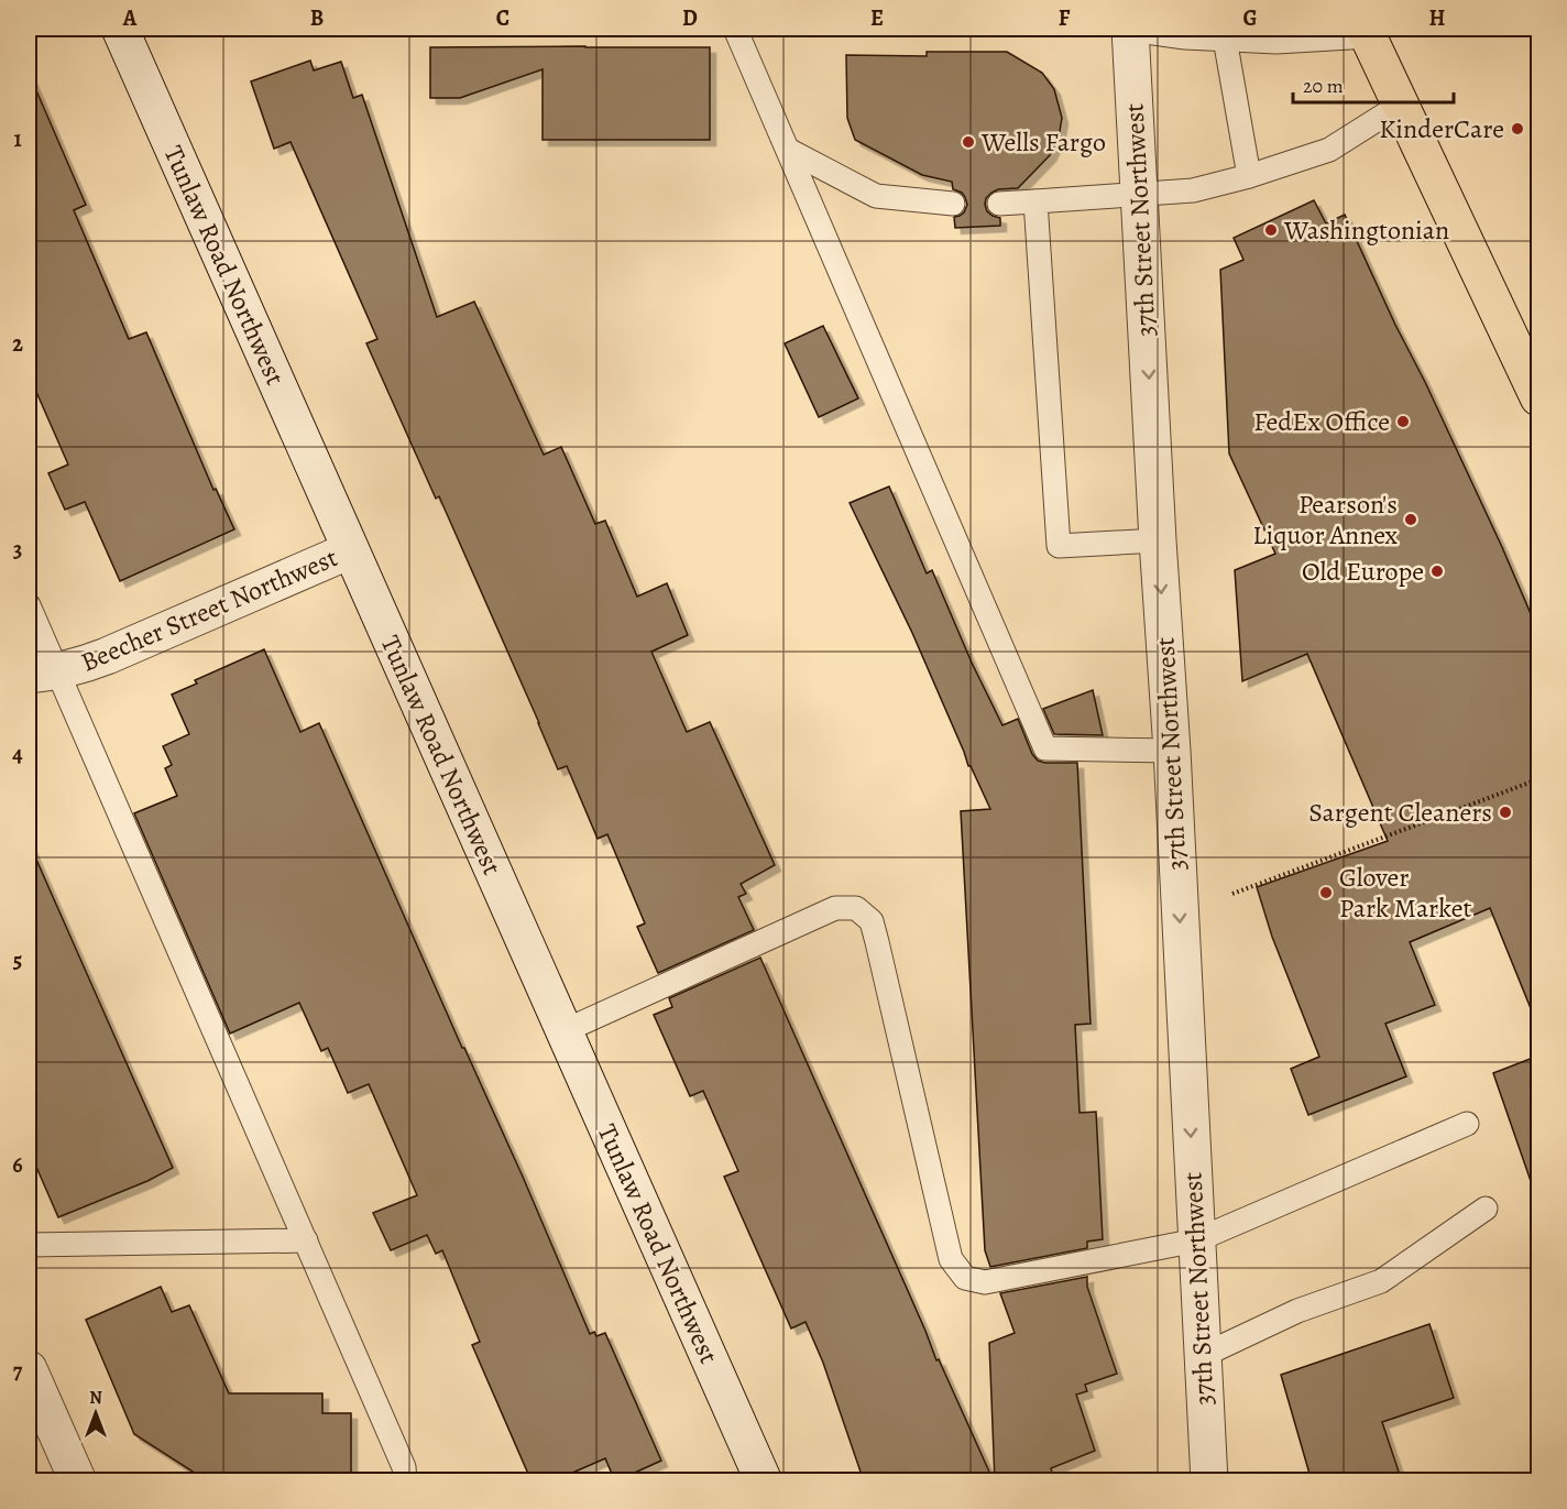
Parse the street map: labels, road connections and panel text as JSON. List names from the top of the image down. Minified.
{"streets":{"street":["37th Street Northwest","Tunlaw Road Northwest","Beecher Street Northwest"]},"crossings":[["Tunlaw Road Northwest","Beecher Street Northwest"]],"one_way":["37th Street Northwest"],"places":["KinderCare","Wells Fargo","Washingtonian","FedEx Office","Pearson's Liquor Annex","Old Europe","Sargent Cleaners","Glover Park Market"],"scale_bar":"20 m","north":"top","grid":{"columns":["A","B","C","D","E","F","G","H"],"rows":["1","2","3","4","5","6","7"]}}
